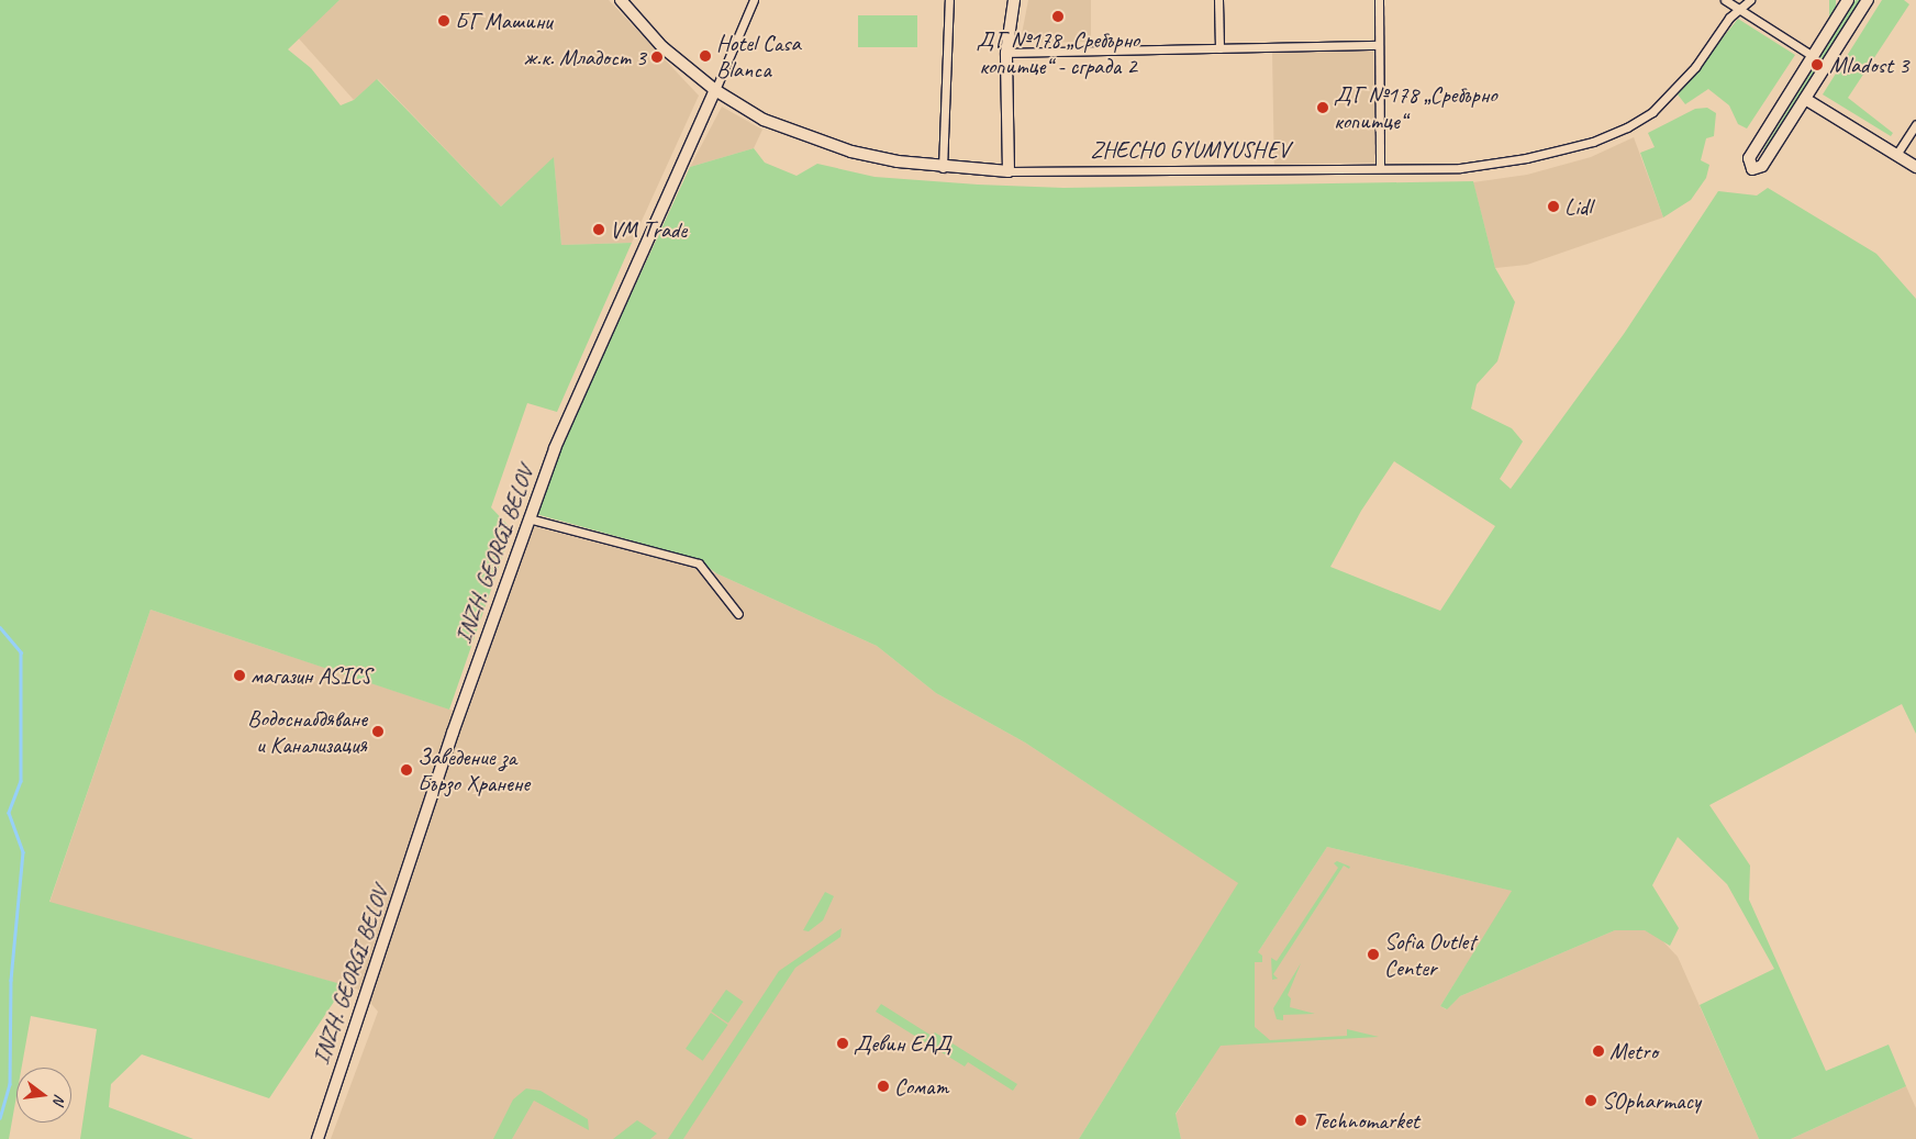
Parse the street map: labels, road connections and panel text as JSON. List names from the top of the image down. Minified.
{"streets":{"street":["ZHECHO GYUMYUSHEV","INZH. GEORGI BELOV"]},"crossings":[["ZHECHO GYUMYUSHEV","INZH. GEORGI BELOV"]],"places":["ДГ №178 „Сребърно копитце“ - сграда 2","БГ Машини","Hotel Casa Blanca","ж.к. Младост 3","Mladost 3","ДГ №178 „Сребърно копитце“","Lidl","VM Trade","магазин ASICS","Водоснабдяване и Канализация","Заведение за Бързо Хранене","Sofia Outlet Center","Девин ЕАД","Metro","Сомат","SOpharmacy","Technomarket"],"north":"right"}
